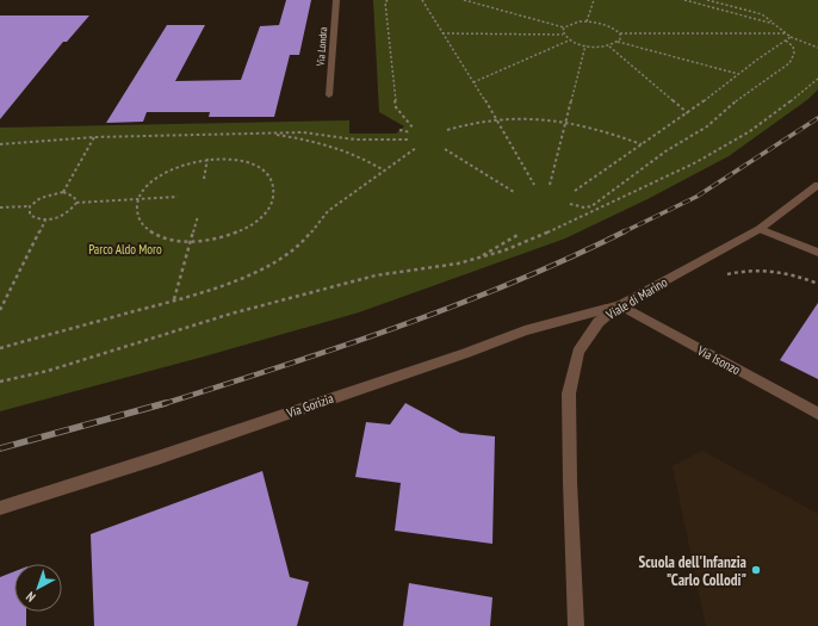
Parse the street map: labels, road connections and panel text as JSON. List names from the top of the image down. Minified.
{"streets":{"street":["Via Londra","Viale di Marino","Via Isonzo","Via Gorizia"]},"crossings":[["Viale di Marino","Via Isonzo"],["Viale di Marino","Via Gorizia"],["Via Isonzo","Via Gorizia"]],"parks":["Parco Aldo Moro"],"places":["Scuola dell'Infanzia \"Carlo Collodi\""],"north":"bottom left"}
